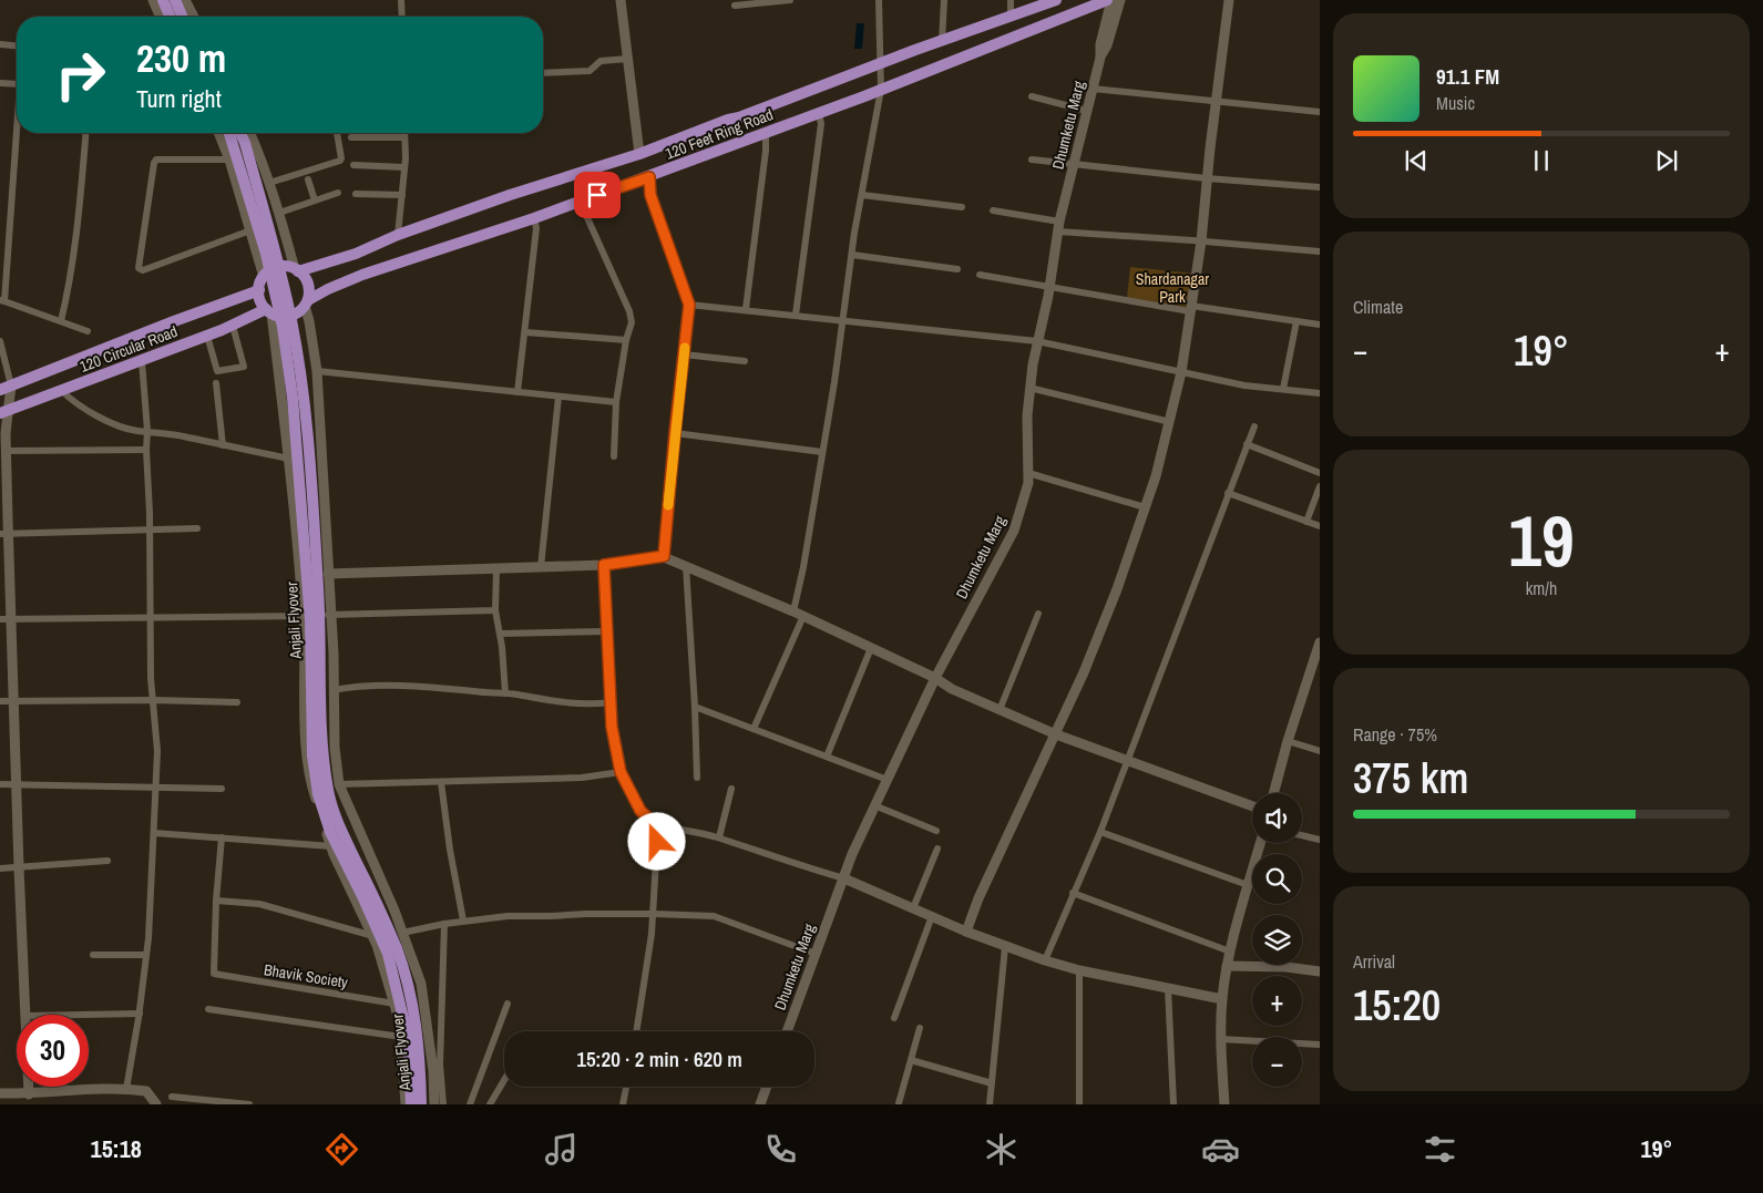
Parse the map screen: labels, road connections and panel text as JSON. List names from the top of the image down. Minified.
{"streets":{"main road":["120 Feet Ring Road","120 Circular Road","Anjali Flyover"],"street":["Dhumketu Marg","Bhavik Society"]},"crossings":[["120 Feet Ring Road","120 Circular Road"]],"parks":["Shardanagar Park"],"page":{"turn":["230 m","Turn right"],"song":["91.1 FM","Music"],"tile":["Climate",["19","km/h"],["Range · 75%","375 km"],["Arrival","15:20"]],"heat":["−","19°","+"],"map_buttons":["+","−"],"limit":"30","trip":"15:20 · 2 min · 620 m","tabs":["15:18","19°"]}}
